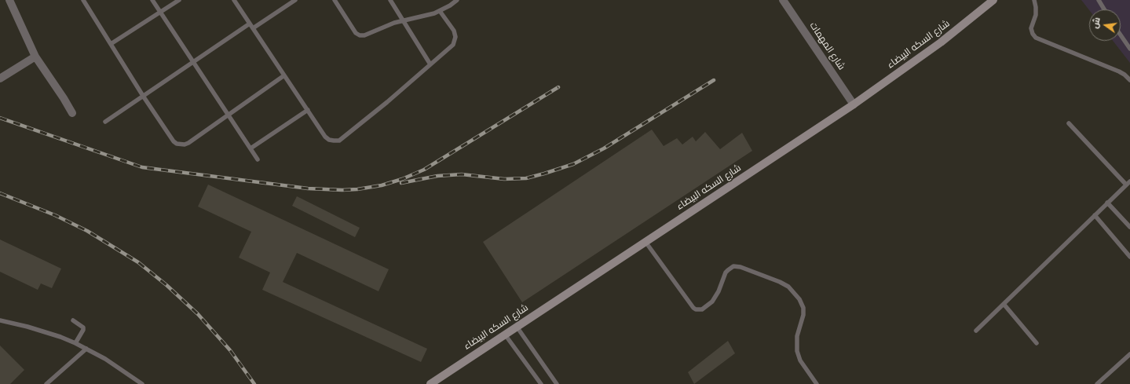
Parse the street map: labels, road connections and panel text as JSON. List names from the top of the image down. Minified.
{"streets":{"street":["شارع السكه البيضاء","شارع المهمات"]},"crossings":[["شارع السكه البيضاء","شارع المهمات"]],"north":"left"}
